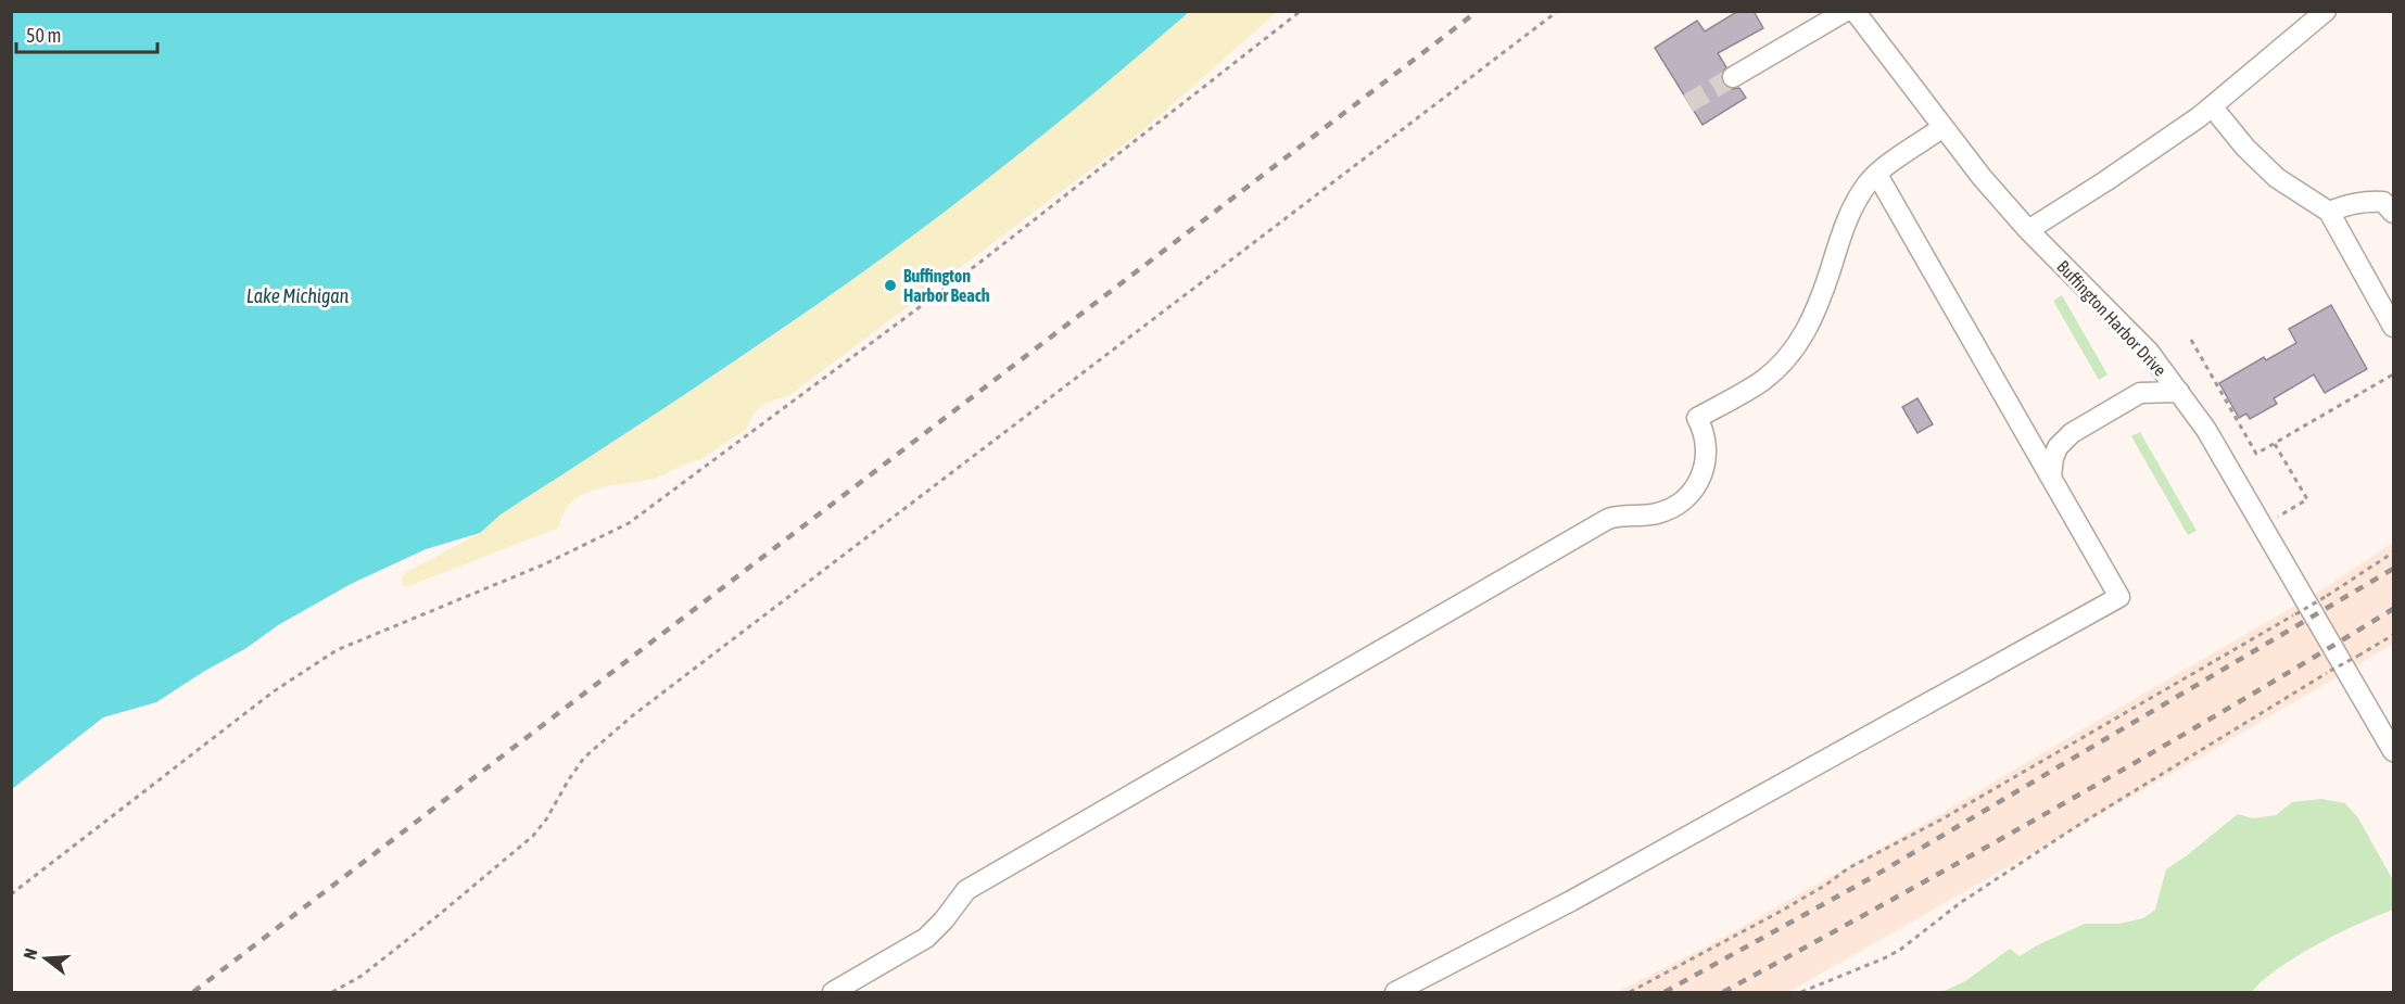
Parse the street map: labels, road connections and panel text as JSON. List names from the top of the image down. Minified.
{"streets":{"street":["Buffington Harbor Drive"]},"water":["Lake Michigan"],"places":["Buffington Harbor Beach"],"scale_bar":"50 m","north":"left"}
